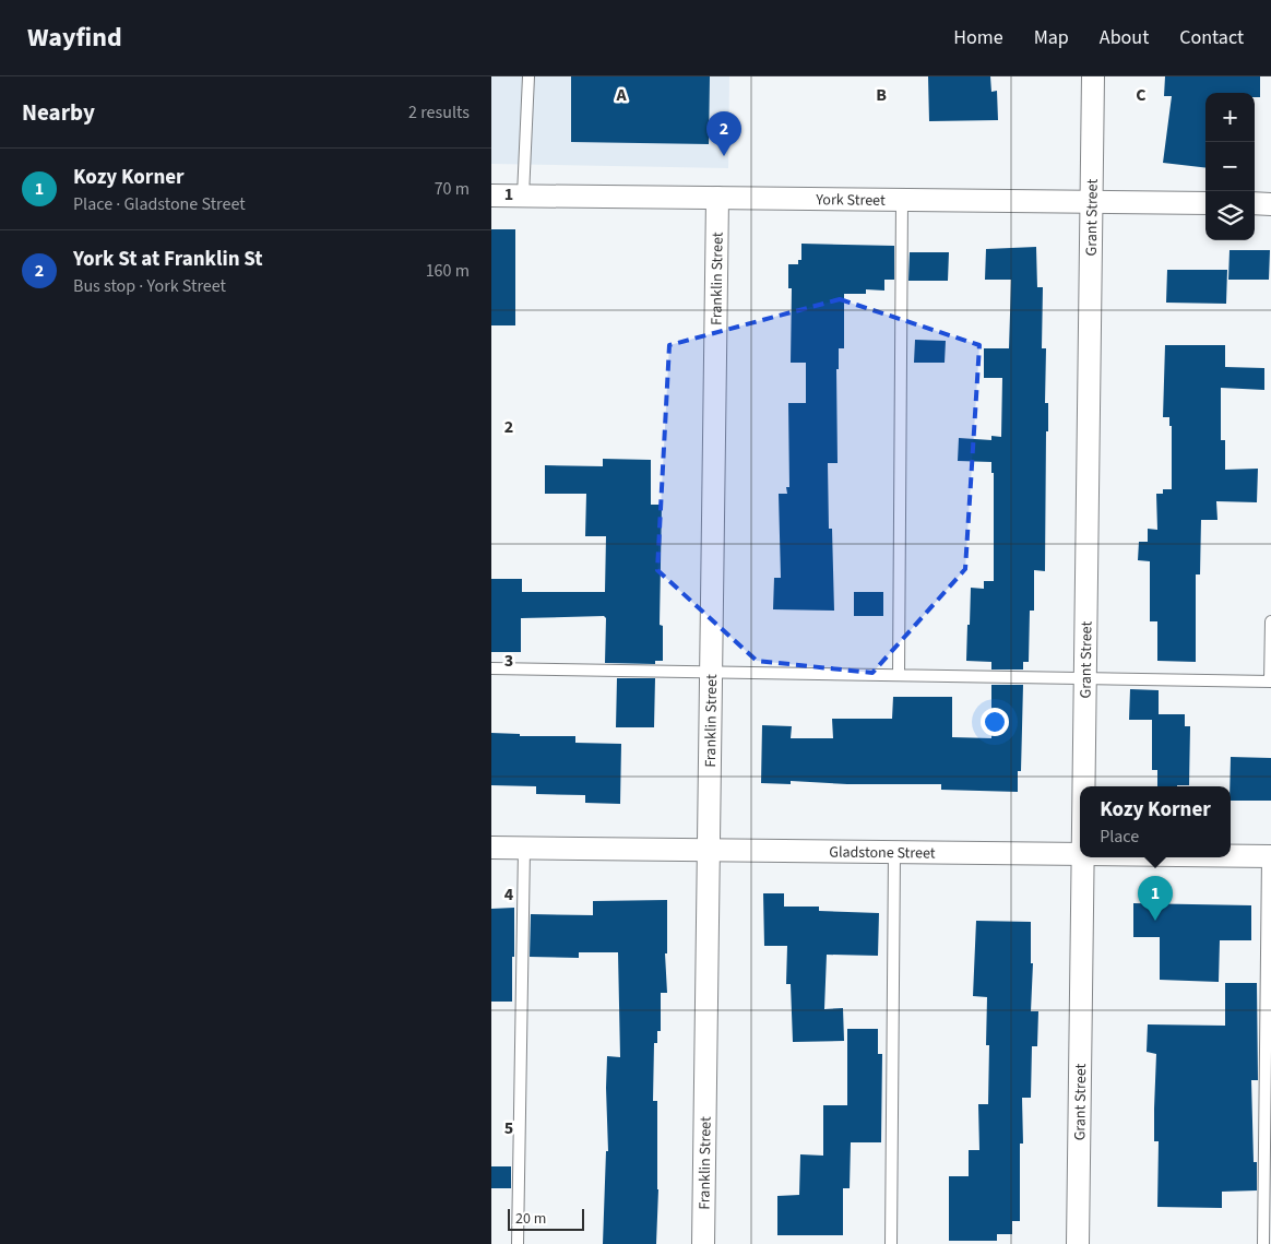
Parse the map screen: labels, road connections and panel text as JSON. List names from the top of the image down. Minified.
{"streets":{"street":["York Street","Grant Street","Franklin Street","Gladstone Street"]},"crossings":[["York Street","Grant Street"],["York Street","Franklin Street"],["Franklin Street","Gladstone Street"]],"scale_bar":"20 m","page":{"header":"Wayfind","nav":["Home","Map","About","Contact"],"heading":["Nearby","2 results"],"map_buttons":["+","−"],"pins":["2","1"],"list":[{"mark":"1","name":"Kozy Korner","note":"Place · Gladstone Street","value":"70 m"},{"mark":"2","name":"York St at Franklin St","note":"Bus stop · York Street","value":"160 m"}],"popup":["Kozy Korner","Place"],"scale":"20 m"},"grid":{"columns":["A","B","C"],"rows":["1","2","3","4","5"]}}
